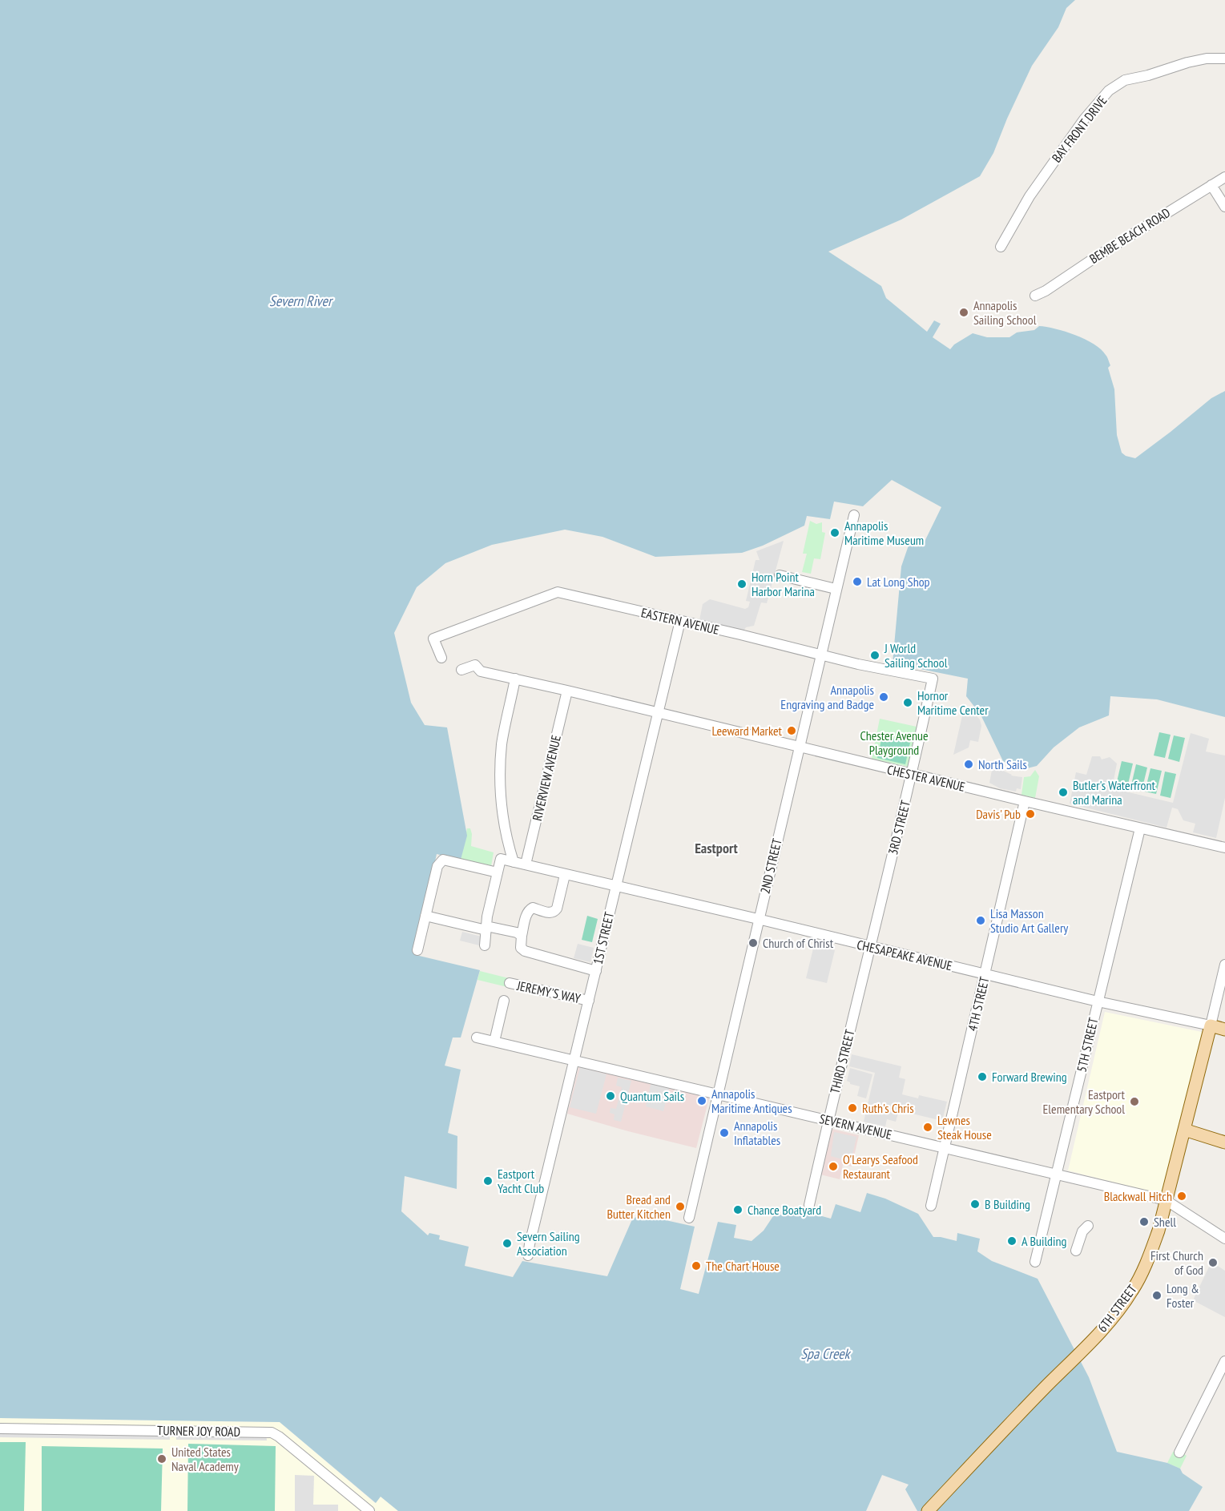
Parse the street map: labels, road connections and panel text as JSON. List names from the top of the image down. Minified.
{"streets":{"main road":["CHESAPEAKE AVENUE","6TH STREET"],"street":["BAY FRONT DRIVE","BEMBE BEACH ROAD","EASTERN AVENUE","RIVERVIEW AVENUE","CHESTER AVENUE","3RD STREET","2ND STREET","1ST STREET","JEREMY'S WAY","4TH STREET","5TH STREET","THIRD STREET","SEVERN AVENUE","TURNER JOY ROAD"]},"crossings":[["EASTERN AVENUE","3RD STREET"],["EASTERN AVENUE","2ND STREET"],["EASTERN AVENUE","1ST STREET"],["RIVERVIEW AVENUE","CHESTER AVENUE"],["RIVERVIEW AVENUE","CHESAPEAKE AVENUE"],["CHESTER AVENUE","3RD STREET"],["CHESTER AVENUE","2ND STREET"],["CHESTER AVENUE","1ST STREET"],["CHESTER AVENUE","4TH STREET"],["CHESTER AVENUE","5TH STREET"],["3RD STREET","CHESAPEAKE AVENUE"],["3RD STREET","THIRD STREET"],["2ND STREET","CHESAPEAKE AVENUE"],["2ND STREET","SEVERN AVENUE"],["1ST STREET","CHESAPEAKE AVENUE"],["1ST STREET","JEREMY'S WAY"],["1ST STREET","SEVERN AVENUE"],["CHESAPEAKE AVENUE","4TH STREET"],["CHESAPEAKE AVENUE","5TH STREET"],["CHESAPEAKE AVENUE","THIRD STREET"],["CHESAPEAKE AVENUE","6TH STREET"],["4TH STREET","SEVERN AVENUE"],["5TH STREET","SEVERN AVENUE"],["THIRD STREET","SEVERN AVENUE"],["SEVERN AVENUE","6TH STREET"]],"districts":["Eastport"],"water":["Severn River","Spa Creek"],"parks":["Chester Avenue Playground"],"places":["Annapolis Sailing School","Annapolis Maritime Museum","Lat Long Shop","Horn Point Harbor Marina","J World Sailing School","Annapolis Engraving and Badge","Hornor Maritime Center","Leeward Market","North Sails","Butler's Waterfront and Marina","Davis' Pub","Lisa Masson Studio Art Gallery","Church of Christ","Forward Brewing","Quantum Sails","Annapolis Maritime Antiques","Eastport Elementary School","Ruth's Chris","Lewnes Steak House","Annapolis Inflatables","O'Learys Seafood Restaurant","Eastport Yacht Club","Blackwall Hitch","B Building","Bread and Butter Kitchen","Chance Boatyard","Shell","A Building","Severn Sailing Association","First Church of God","The Chart House","Long & Foster","United States Naval Academy"]}
